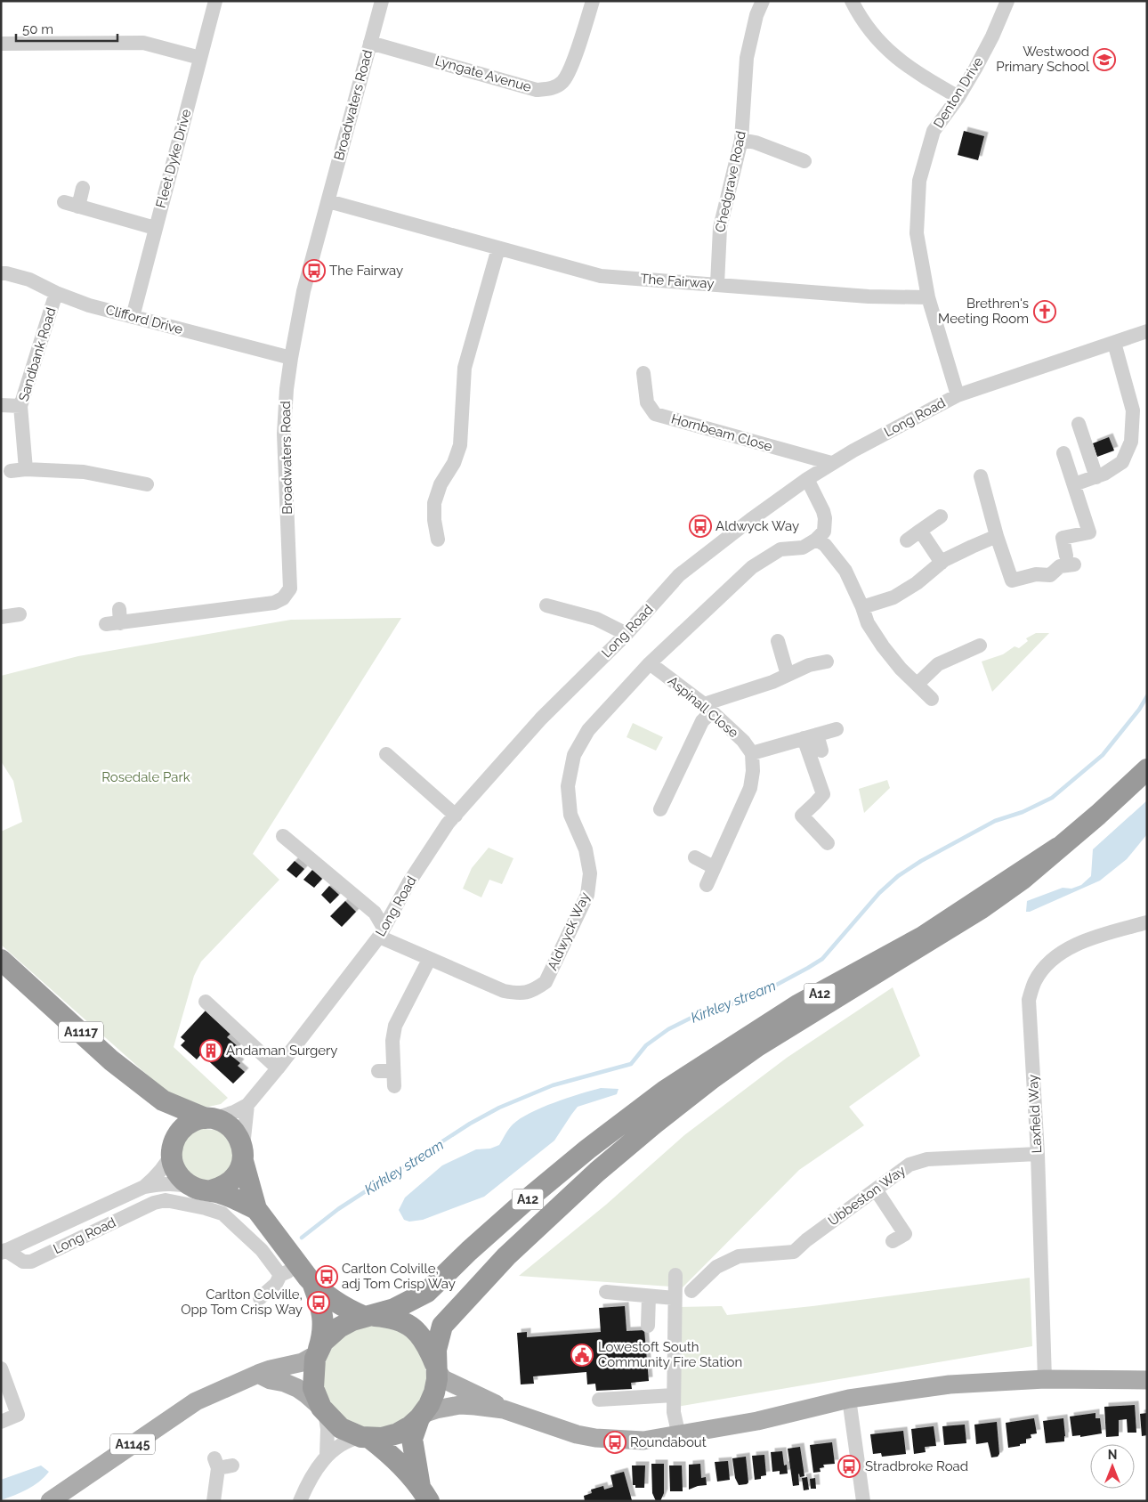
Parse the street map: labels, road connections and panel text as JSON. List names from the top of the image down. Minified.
{"streets":{"highway":["A12","A1117"],"main road":["A1145"],"street":["Lyngate Avenue","Denton Drive","Broadwaters Road","Fleet Dyke Drive","Chedgrave Road","The Fairway","Clifford Drive","Sandbank Road","Long Road","Hornbeam Close","Aspinall Close","Aldwyck Way","Laxfield Way","Ubbeston Way"]},"crossings":[["Lyngate Avenue","Broadwaters Road"],["Denton Drive","The Fairway"],["Denton Drive","Long Road"],["Broadwaters Road","The Fairway"],["Broadwaters Road","Clifford Drive"],["Fleet Dyke Drive","Clifford Drive"],["Chedgrave Road","The Fairway"],["Clifford Drive","Sandbank Road"],["Long Road","Hornbeam Close"],["Long Road","Aldwyck Way"],["Long Road","A1117"],["Aspinall Close","Aldwyck Way"],["A12","A1145"],["Laxfield Way","Ubbeston Way"]],"water":["Kirkley stream"],"parks":["Rosedale Park"],"places":{"school or university":["Westwood Primary School"],"bus stop":["The Fairway","Aldwyck Way","Carlton Colville, adj Tom Crisp Way","Carlton Colville, Opp Tom Crisp Way","Roundabout","Stradbroke Road"],"church":["Brethren's Meeting Room"],"building":["Andaman Surgery"],"public building":["Lowestoft South Community Fire Station"]},"scale_bar":"50 m","north":"top"}
